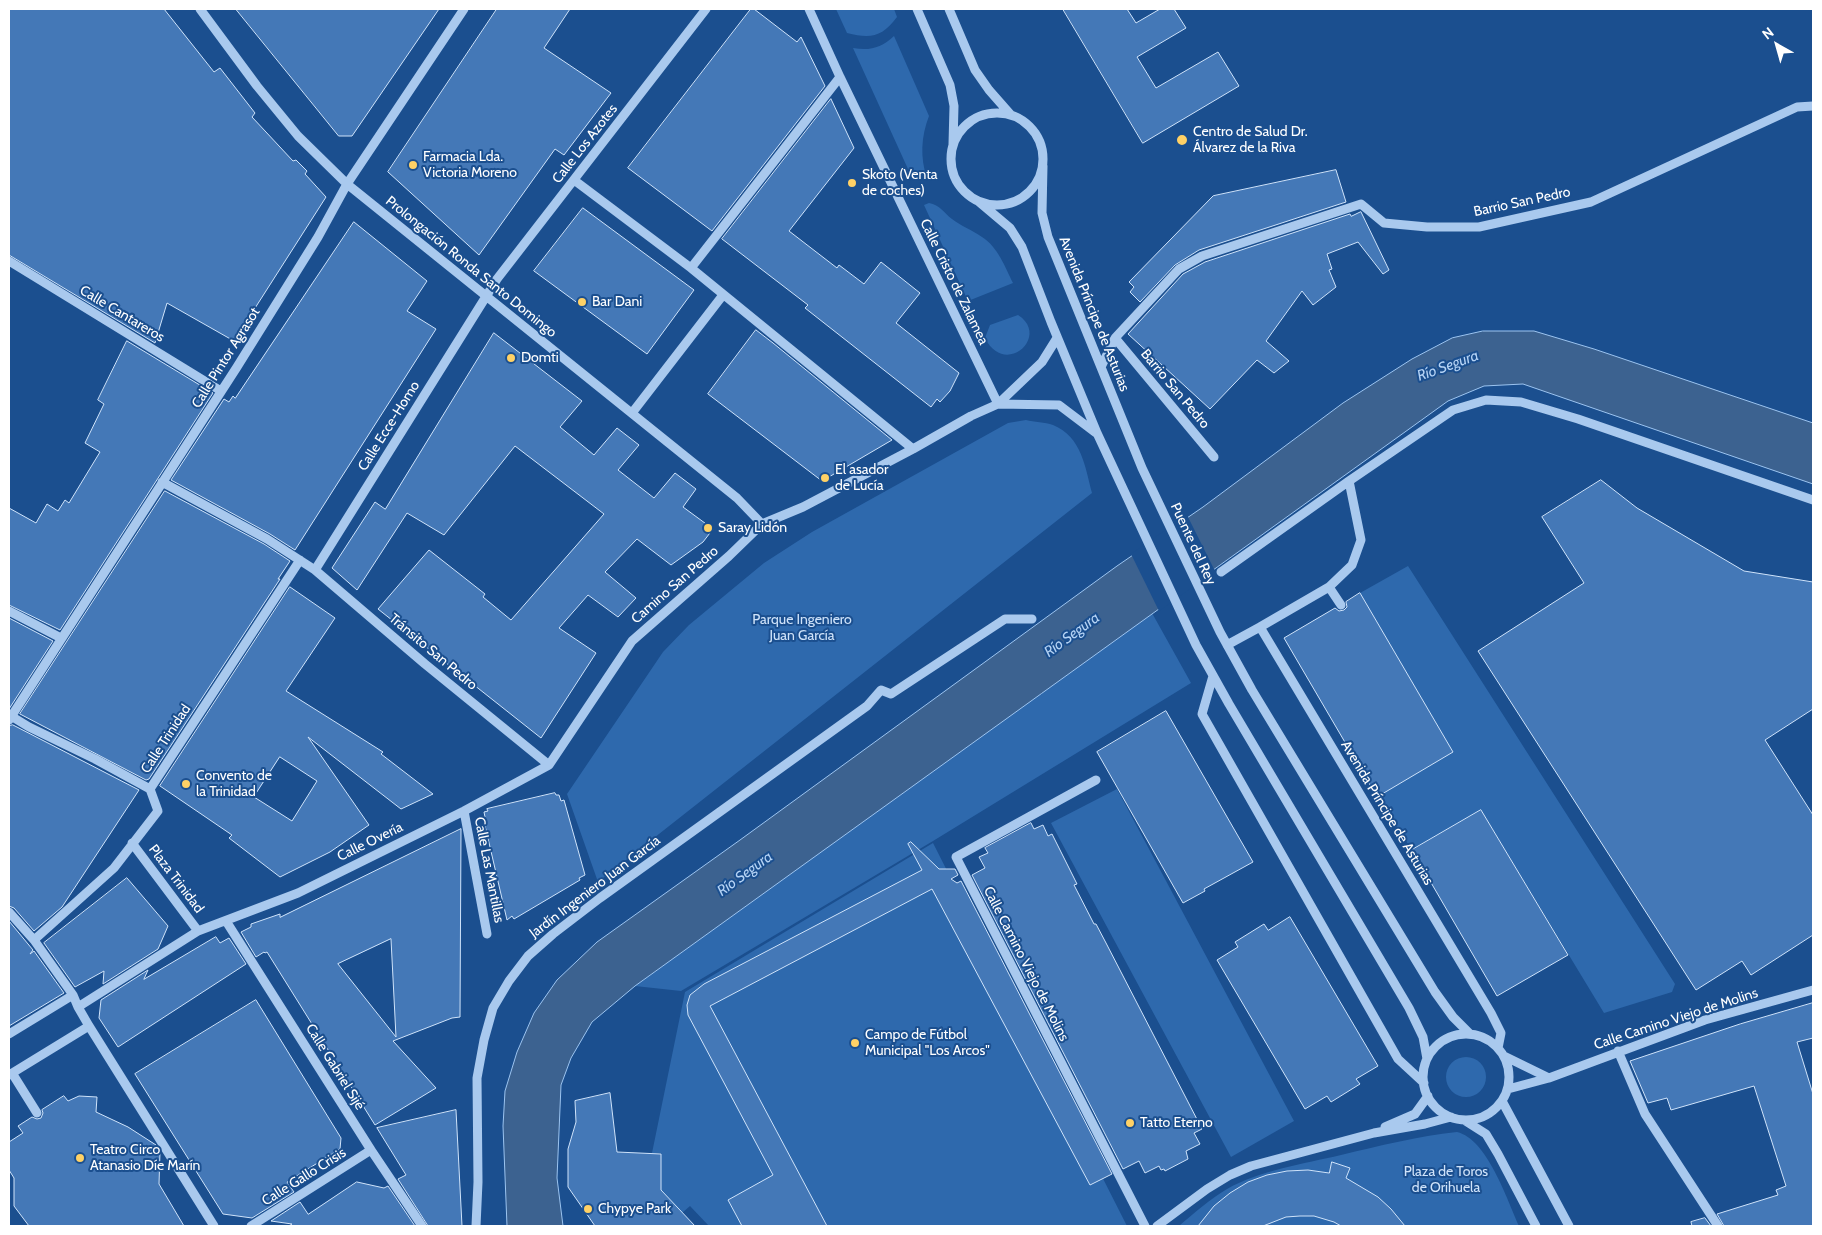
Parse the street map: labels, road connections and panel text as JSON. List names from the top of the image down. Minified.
{"streets":{"street":["Calle Los Azotes","Barrio San Pedro","Prolongación Ronda Santo Domingo","Calle Cristo de Zalamea","Calle Cantareros","Avenida Príncipe de Asturias","Calle Pintor Agrasot","Calle Ecce-Homo","Puente del Rey","Camino San Pedro","Tránsito San Pedro","Calle Trinidad","Calle Overía","Calle Las Mantillas","Plaza Trinidad","Jardín Ingeniero Juan García","Calle Camino Viejo de Molins","Calle Gabriel Sijé","Calle Gallo Crisis"]},"crossings":[["Calle Los Azotes","Prolongación Ronda Santo Domingo"],["Calle Los Azotes","Calle Ecce-Homo"],["Barrio San Pedro","Avenida Príncipe de Asturias"],["Prolongación Ronda Santo Domingo","Calle Pintor Agrasot"],["Prolongación Ronda Santo Domingo","Calle Ecce-Homo"],["Prolongación Ronda Santo Domingo","Camino San Pedro"],["Calle Cristo de Zalamea","Camino San Pedro"],["Calle Cantareros","Calle Pintor Agrasot"],["Avenida Príncipe de Asturias","Puente del Rey"],["Avenida Príncipe de Asturias","Calle Camino Viejo de Molins"],["Calle Pintor Agrasot","Tránsito San Pedro"],["Calle Ecce-Homo","Tránsito San Pedro"],["Camino San Pedro","Tránsito San Pedro"],["Camino San Pedro","Calle Overía"],["Tránsito San Pedro","Calle Trinidad"],["Tránsito San Pedro","Calle Overía"],["Calle Trinidad","Plaza Trinidad"],["Calle Overía","Calle Las Mantillas"],["Calle Overía","Plaza Trinidad"],["Calle Overía","Calle Gabriel Sijé"],["Calle Gabriel Sijé","Calle Gallo Crisis"]],"water":["Río Segura"],"parks":["Parque Ingeniero Juan García","Plaza de Toros de Orihuela"],"places":["Centro de Salud Dr. Álvarez de la Riva","Farmacia Lda. Victoria Moreno","Skoto (Venta de coches)","Bar Dani","Domti","El asador de Lucía","Saray Lidón","Convento de la Trinidad","Campo de Fútbol Municipal \"Los Arcos\"","Tatto Eterno","Teatro Circo Atanasio Díe Marín","Chypye Park"],"north":"top left"}
